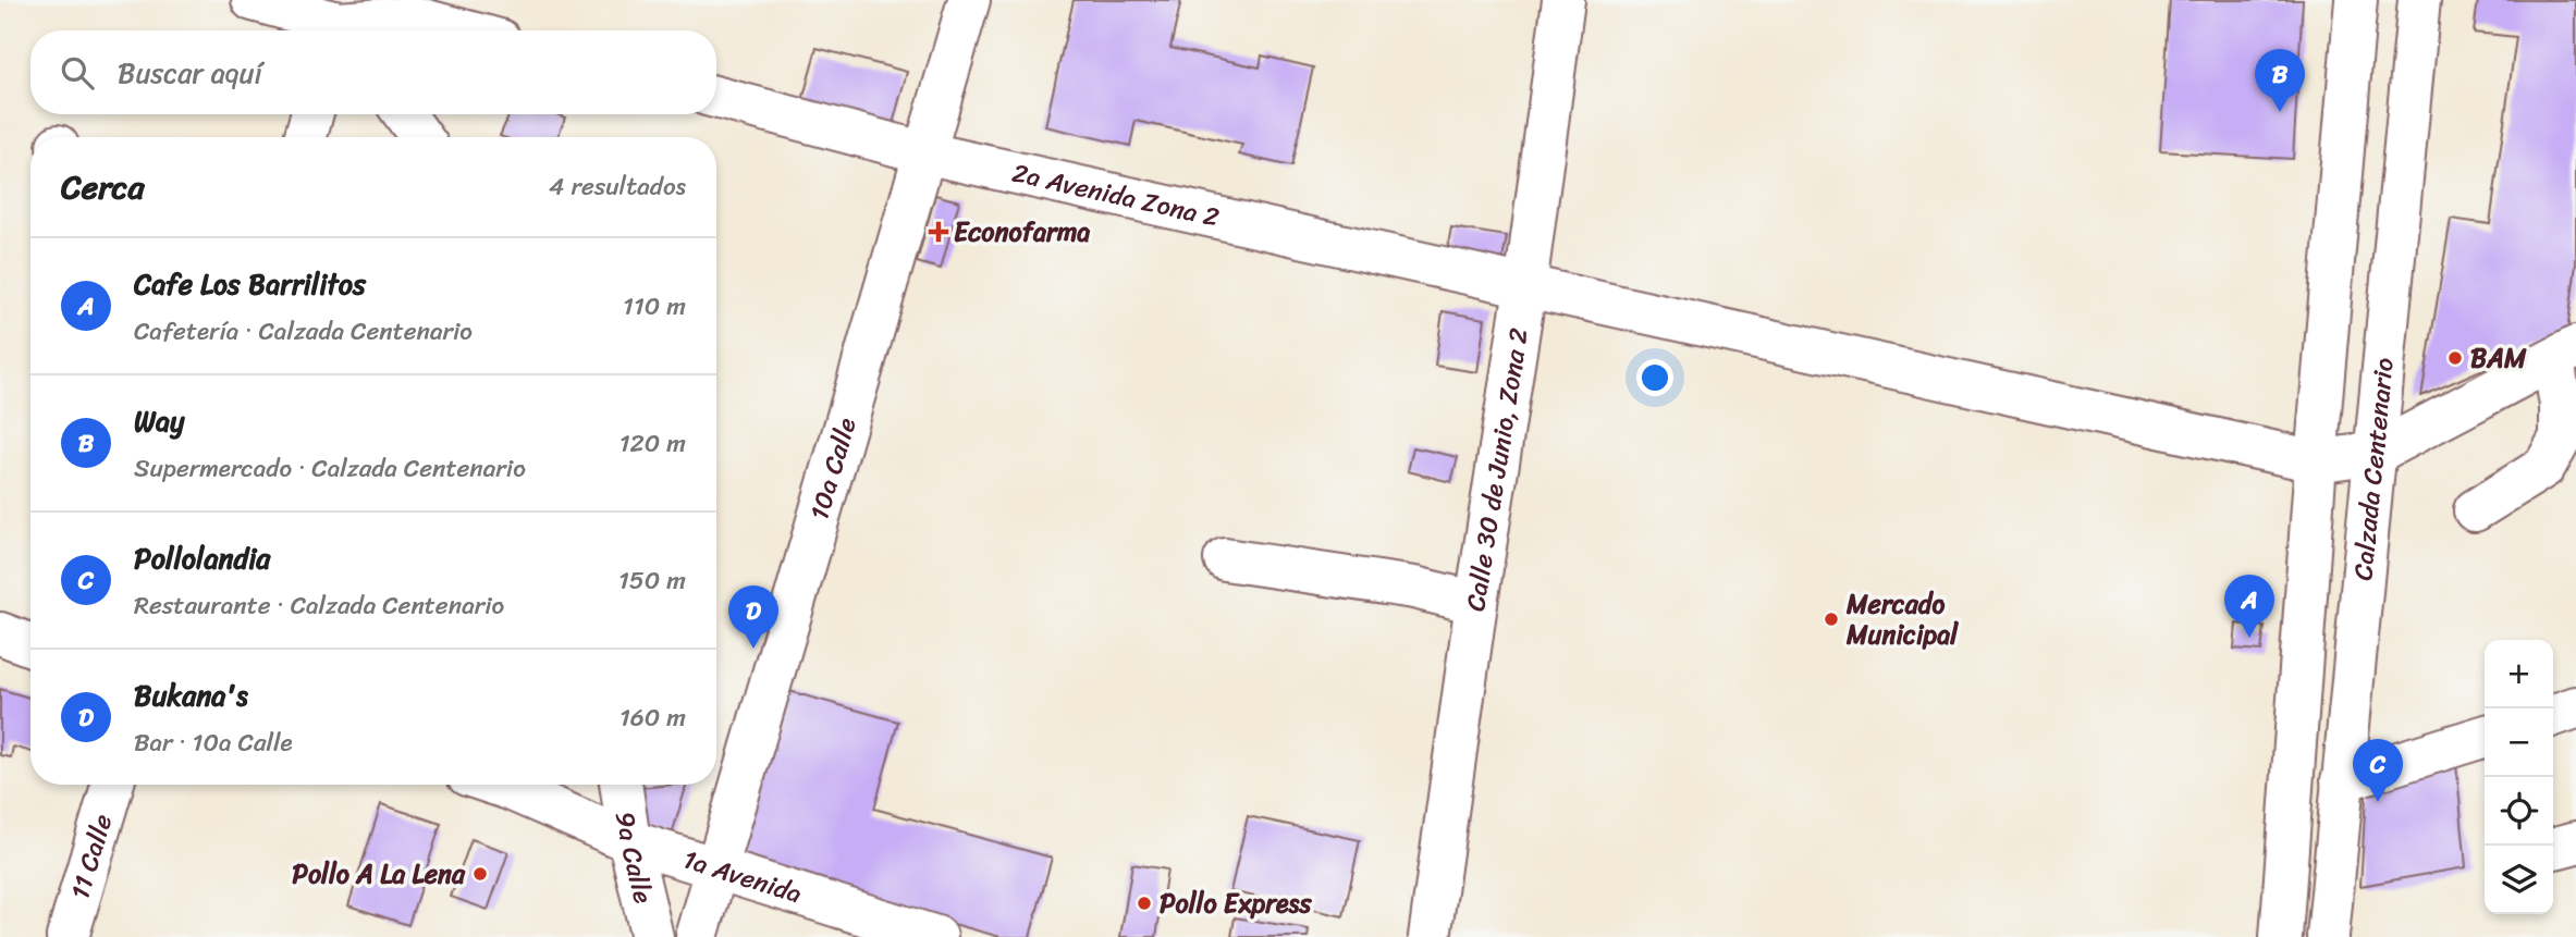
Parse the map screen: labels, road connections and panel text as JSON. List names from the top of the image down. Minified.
{"streets":{"street":["2a Avenida Zona 2","10a Calle","Calle 30 de Junio, Zona 2","Calzada Centenario","11 Calle","9a Calle","1a Avenida"]},"crossings":[["2a Avenida Zona 2","10a Calle"],["2a Avenida Zona 2","Calle 30 de Junio, Zona 2"],["2a Avenida Zona 2","Calzada Centenario"],["10a Calle","1a Avenida"],["9a Calle","1a Avenida"]],"places":{"health":["Econofarma"],"other":["BAM","Mercado Municipal","Pollo A La Lena","Pollo Express"]},"page":{"search":"Buscar aquí","pins":["B","A","D","C"],"heading":["Cerca","4 resultados"],"list":[{"mark":"A","name":"Cafe Los Barrilitos","note":"Cafetería · Calzada Centenario","value":"110 m"},{"mark":"B","name":"Way","note":"Supermercado · Calzada Centenario","value":"120 m"},{"mark":"C","name":"Pollolandia","note":"Restaurante · Calzada Centenario","value":"150 m"},{"mark":"D","name":"Bukana's","note":"Bar · 10a Calle","value":"160 m"}],"map_buttons":["+","−"]}}
